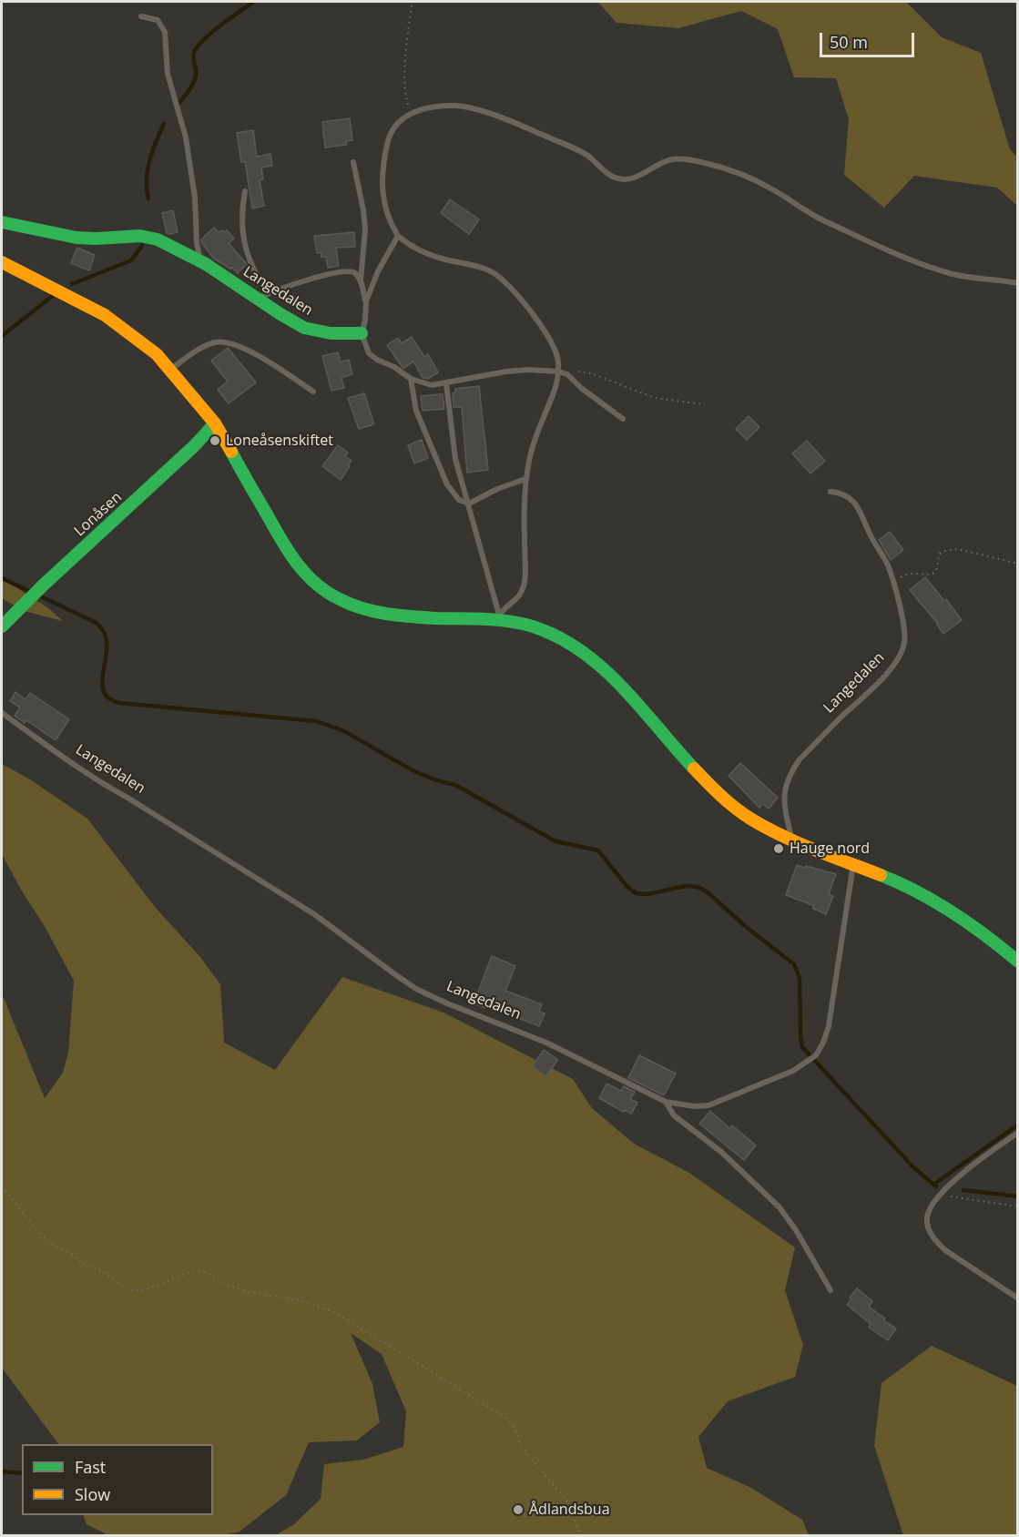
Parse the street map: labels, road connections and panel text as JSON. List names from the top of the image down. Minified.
{"streets":{"main road":["Langedalen","Lonåsen"]},"places":["Loneåsenskiftet","Hauge nord","Ådlandsbua"],"legend":["Fast","Slow"],"scale_bar":"50 m"}
